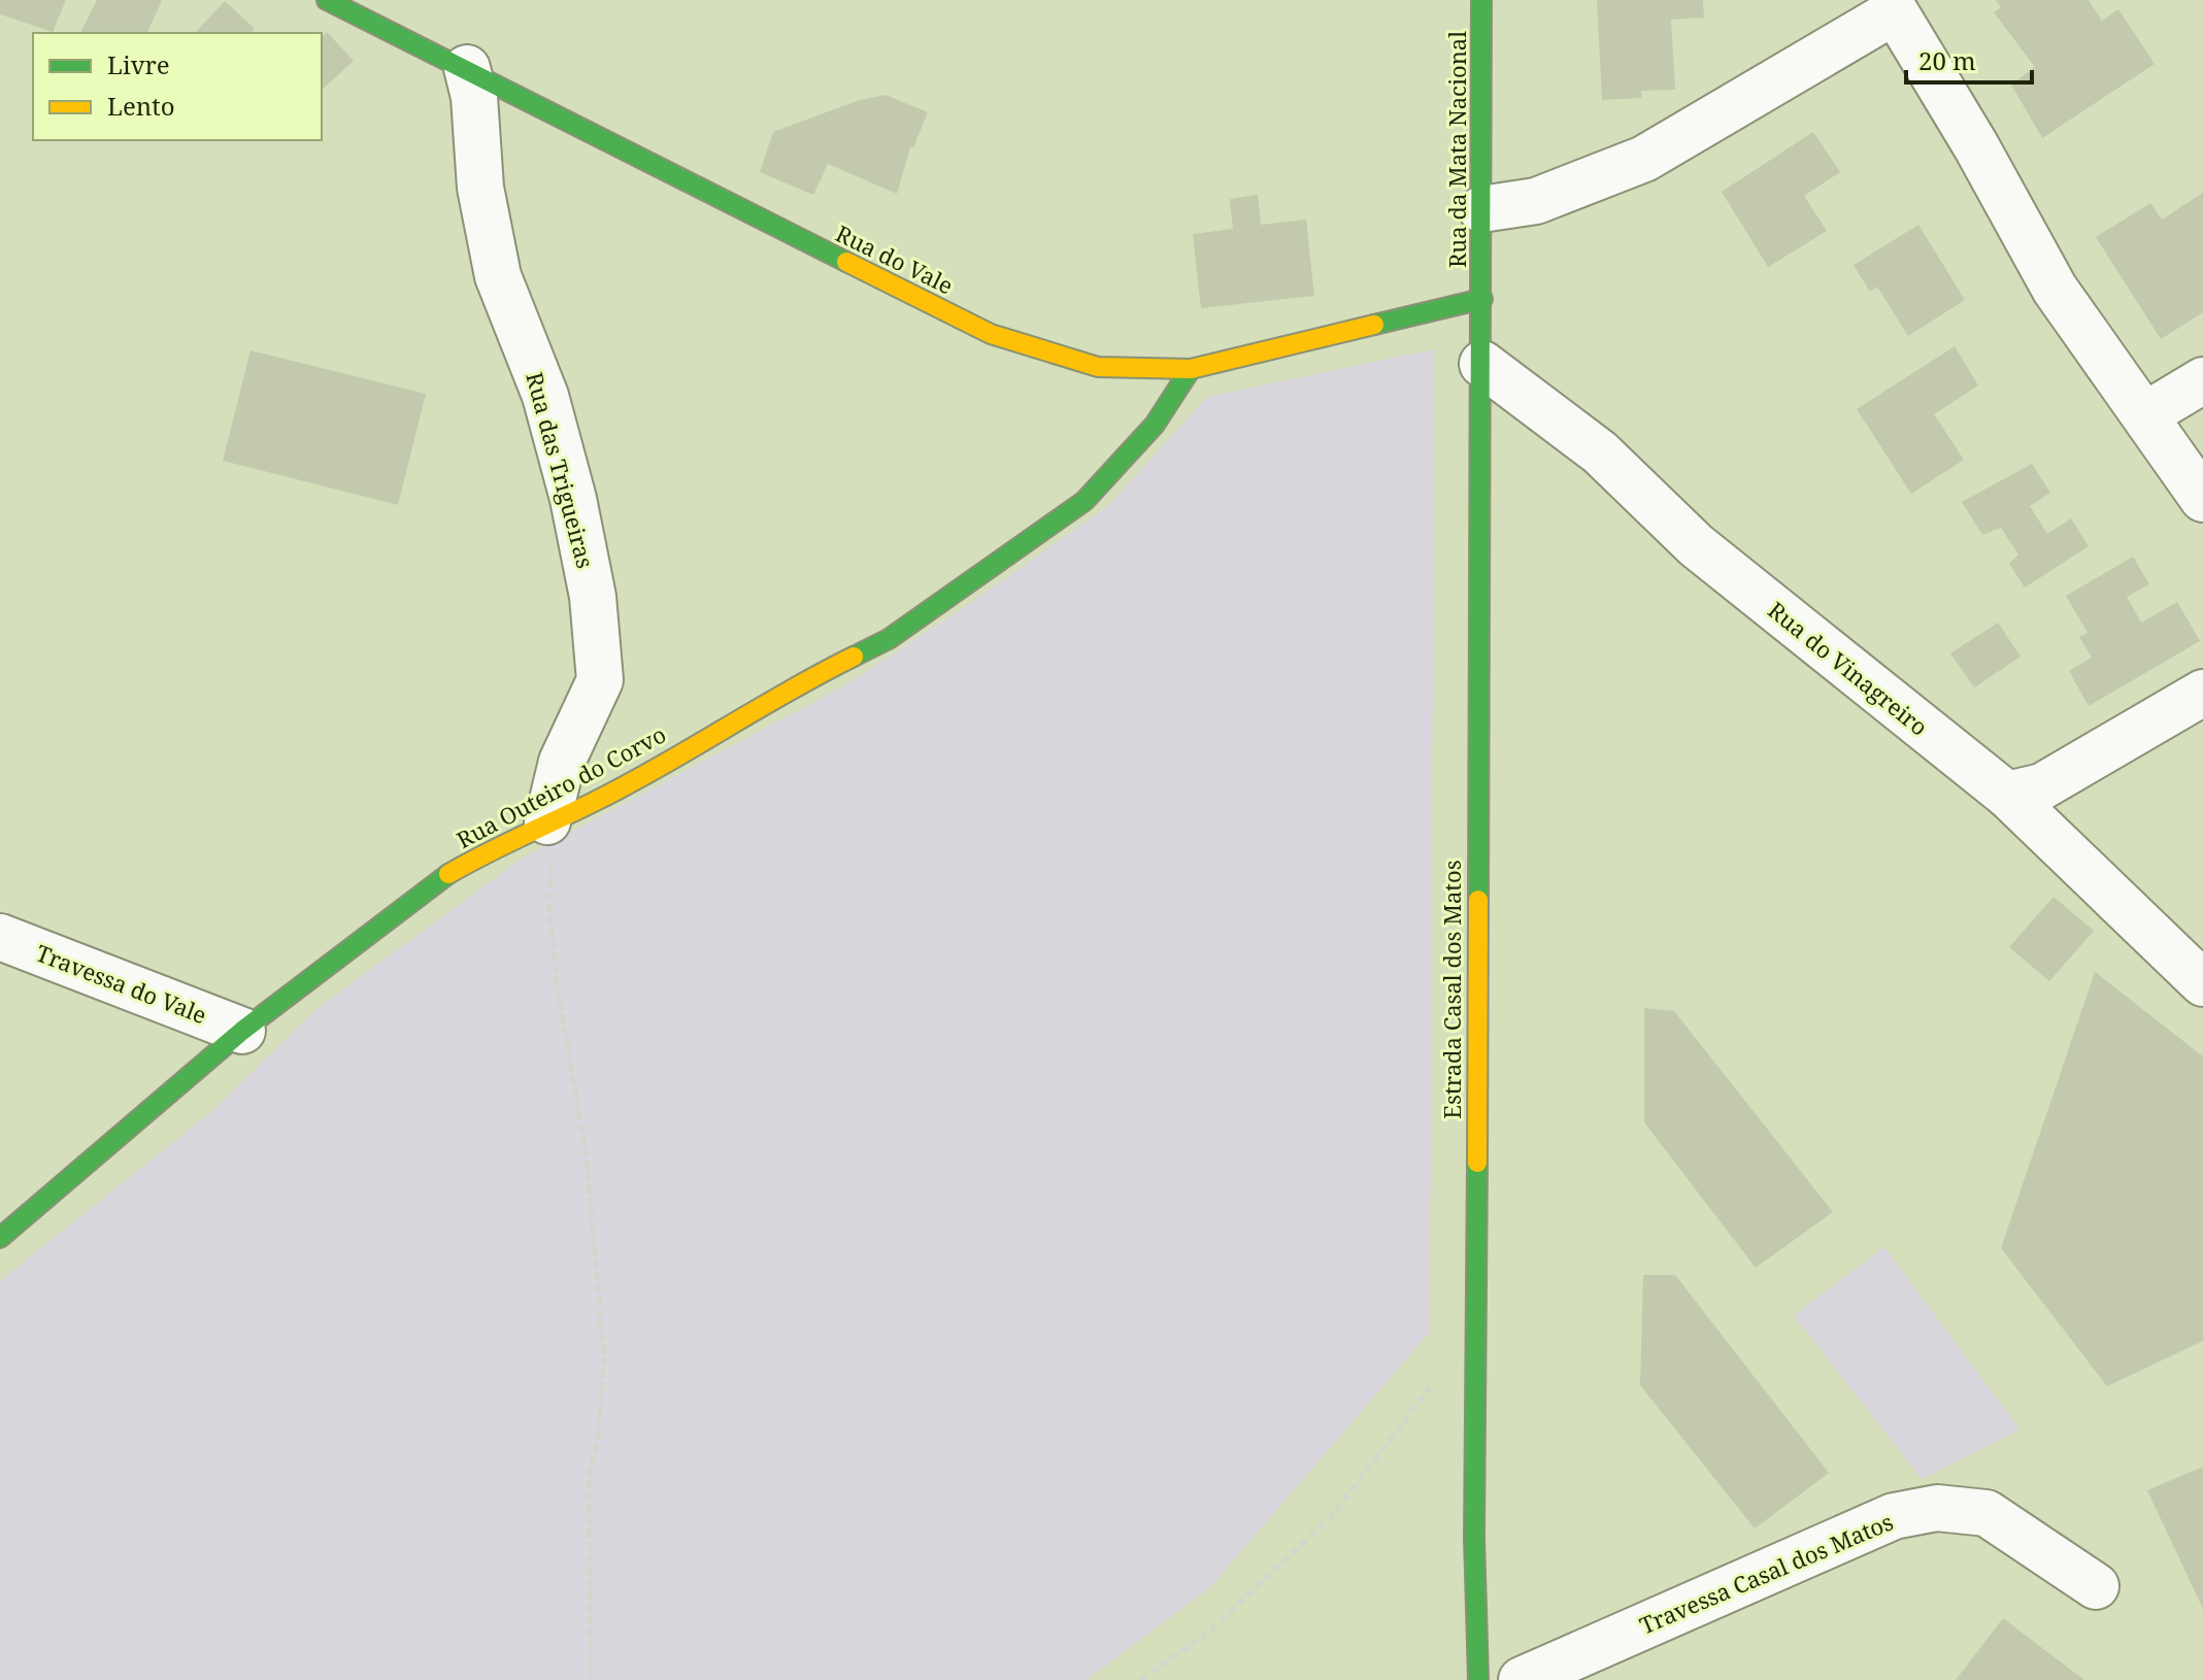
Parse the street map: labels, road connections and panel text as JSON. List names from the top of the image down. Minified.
{"streets":{"street":["Rua da Mata Nacional","Rua do Vale","Rua das Trigueiras","Rua do Vinagreiro","Rua Outeiro do Corvo","Travessa do Vale","Estrada Casal dos Matos","Travessa Casal dos Matos"]},"crossings":[["Rua da Mata Nacional","Rua do Vale"],["Rua da Mata Nacional","Estrada Casal dos Matos"],["Rua do Vale","Rua das Trigueiras"],["Rua do Vale","Rua Outeiro do Corvo"],["Rua do Vale","Estrada Casal dos Matos"],["Rua das Trigueiras","Rua Outeiro do Corvo"],["Rua do Vinagreiro","Estrada Casal dos Matos"],["Rua Outeiro do Corvo","Travessa do Vale"]],"legend":["Livre","Lento"],"scale_bar":"20 m"}
